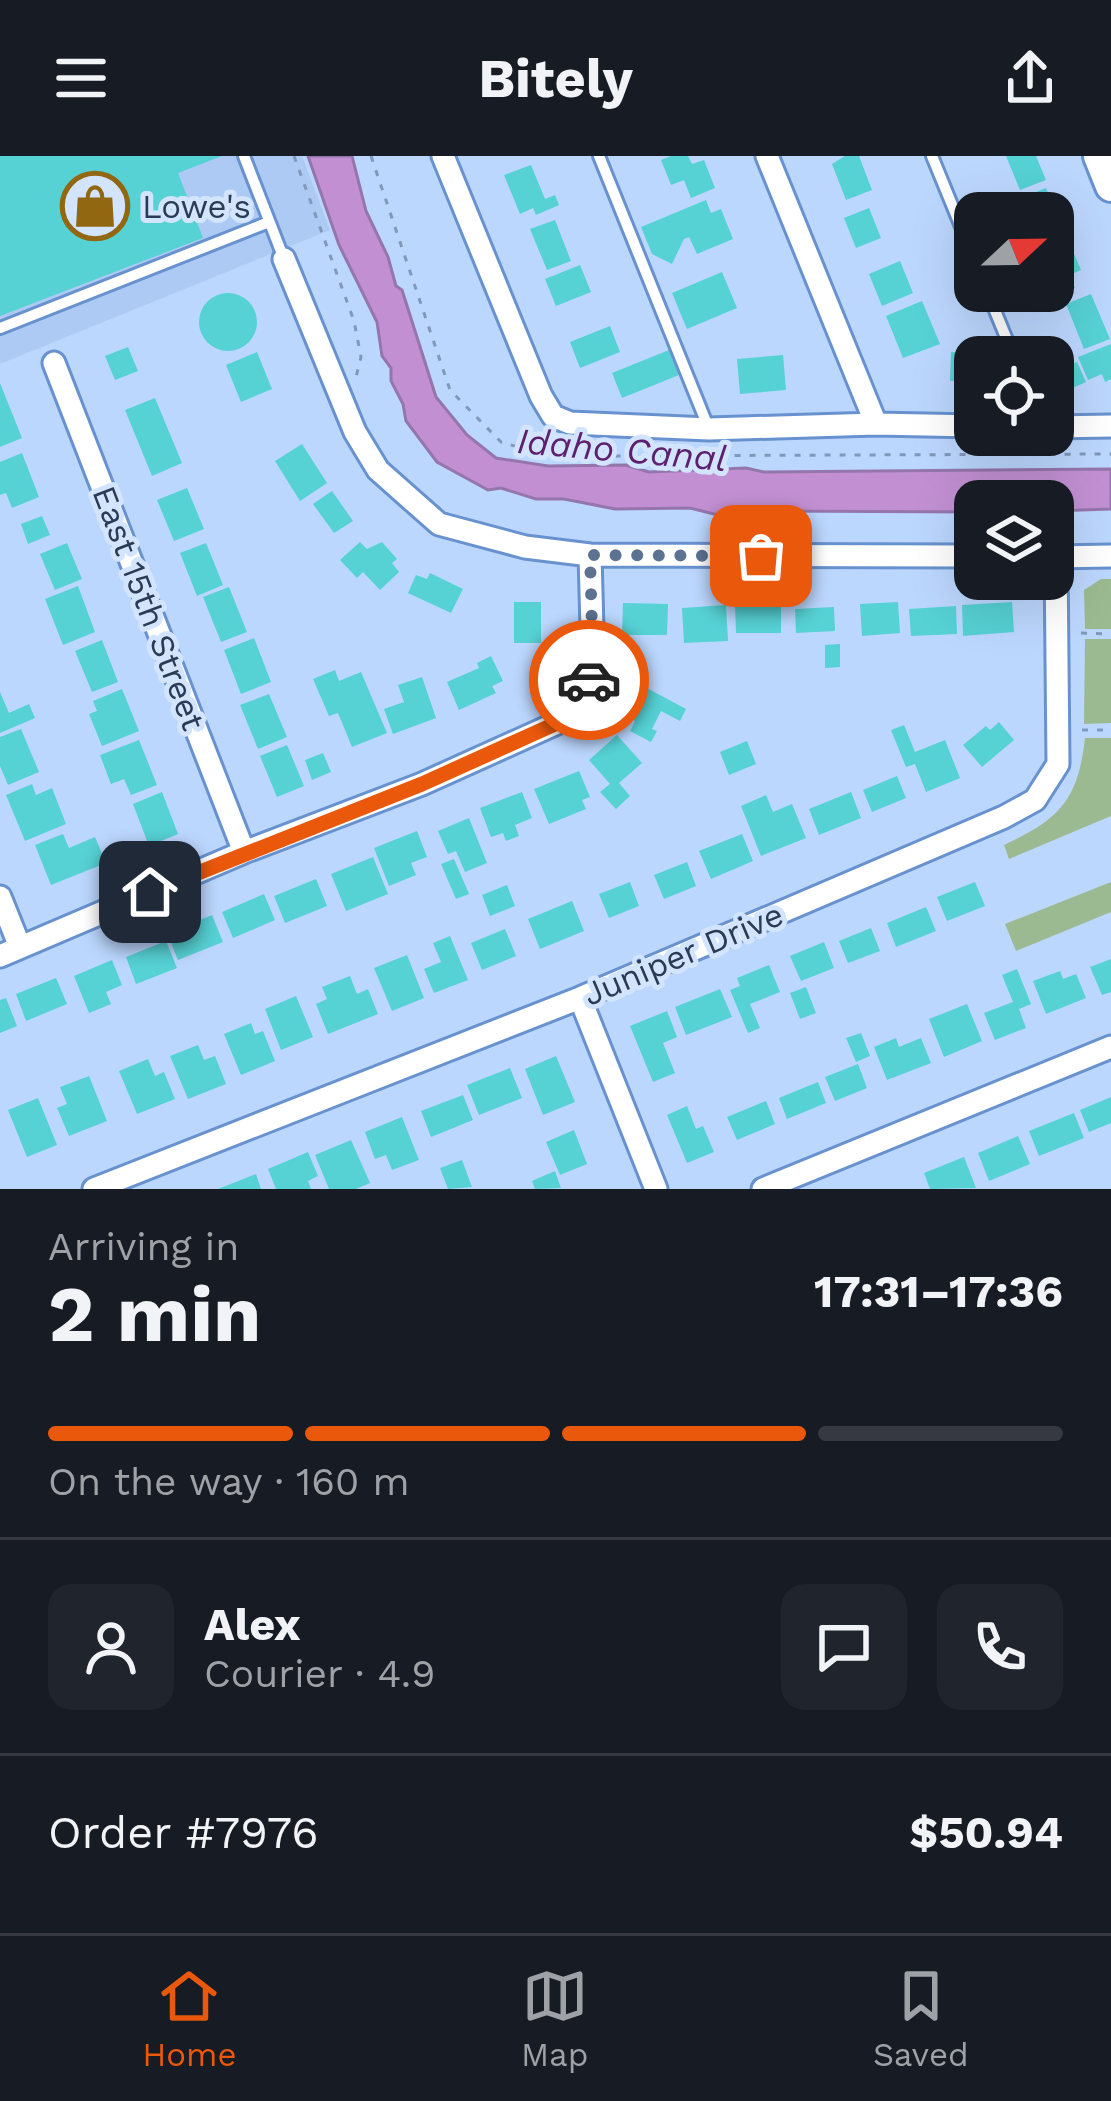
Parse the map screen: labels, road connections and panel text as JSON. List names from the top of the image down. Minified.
{"streets":{"street":["East 15th Street","Juniper Drive"]},"water":["Idaho Canal"],"places":{"shop":["Lowe's"]},"north":"right","page":{"header":"Bitely","heading":["2 min","Arriving in","17:31–17:36"],"panel":["Alex","Courier · 4.9","Order #7976","$50.94"],"bar":"On the way · 160 m","tabs":["Home","Map","Saved"]}}
